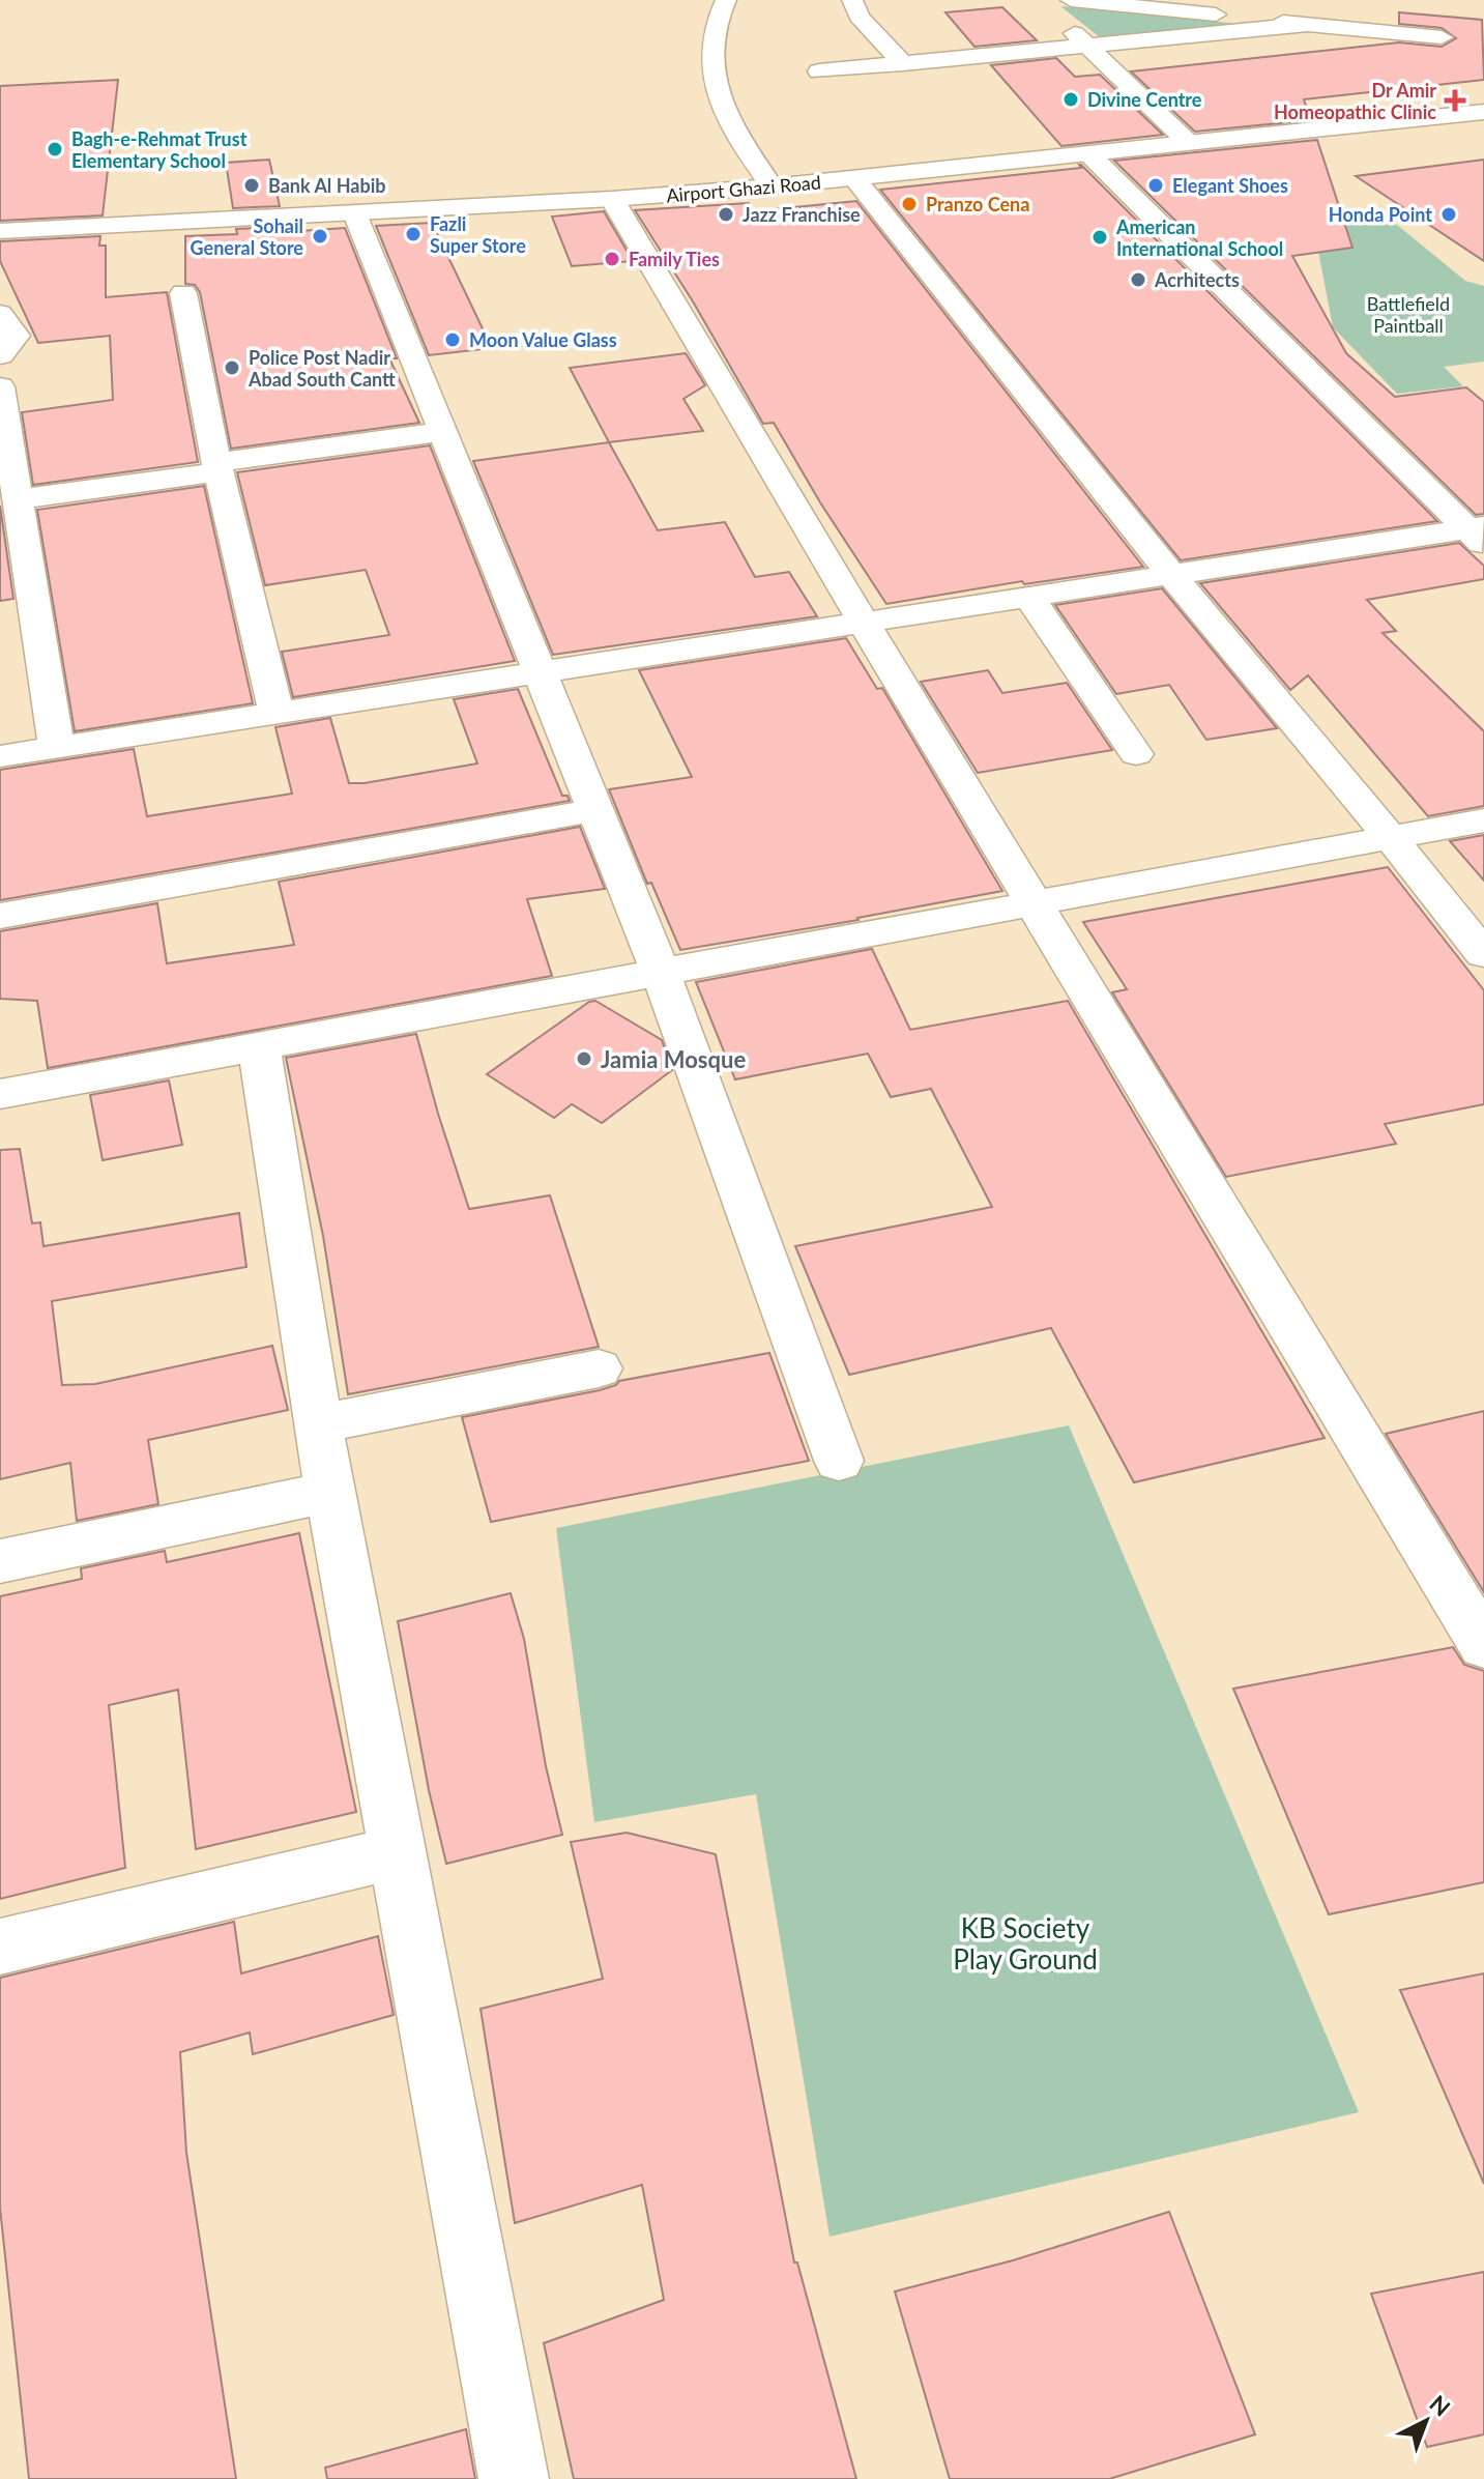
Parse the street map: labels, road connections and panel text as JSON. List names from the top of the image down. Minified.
{"streets":{"street":["Airport Ghazi Road"]},"parks":["Battlefield Paintball","KB Society Play Ground"],"places":{"other":["Divine Centre","Bagh-e-Rehmat Trust Elementary School","Bank Al Habib","Elegant Shoes","Pranzo Cena","Jazz Franchise","Honda Point","Fazli Super Store","Sohail General Store","American International School","Family Ties","Acrhitects","Moon Value Glass","Police Post Nadir Abad South Cantt","Jamia Mosque"],"health":["Dr Amir Homeopathic Clinic"]},"north":"top right"}
